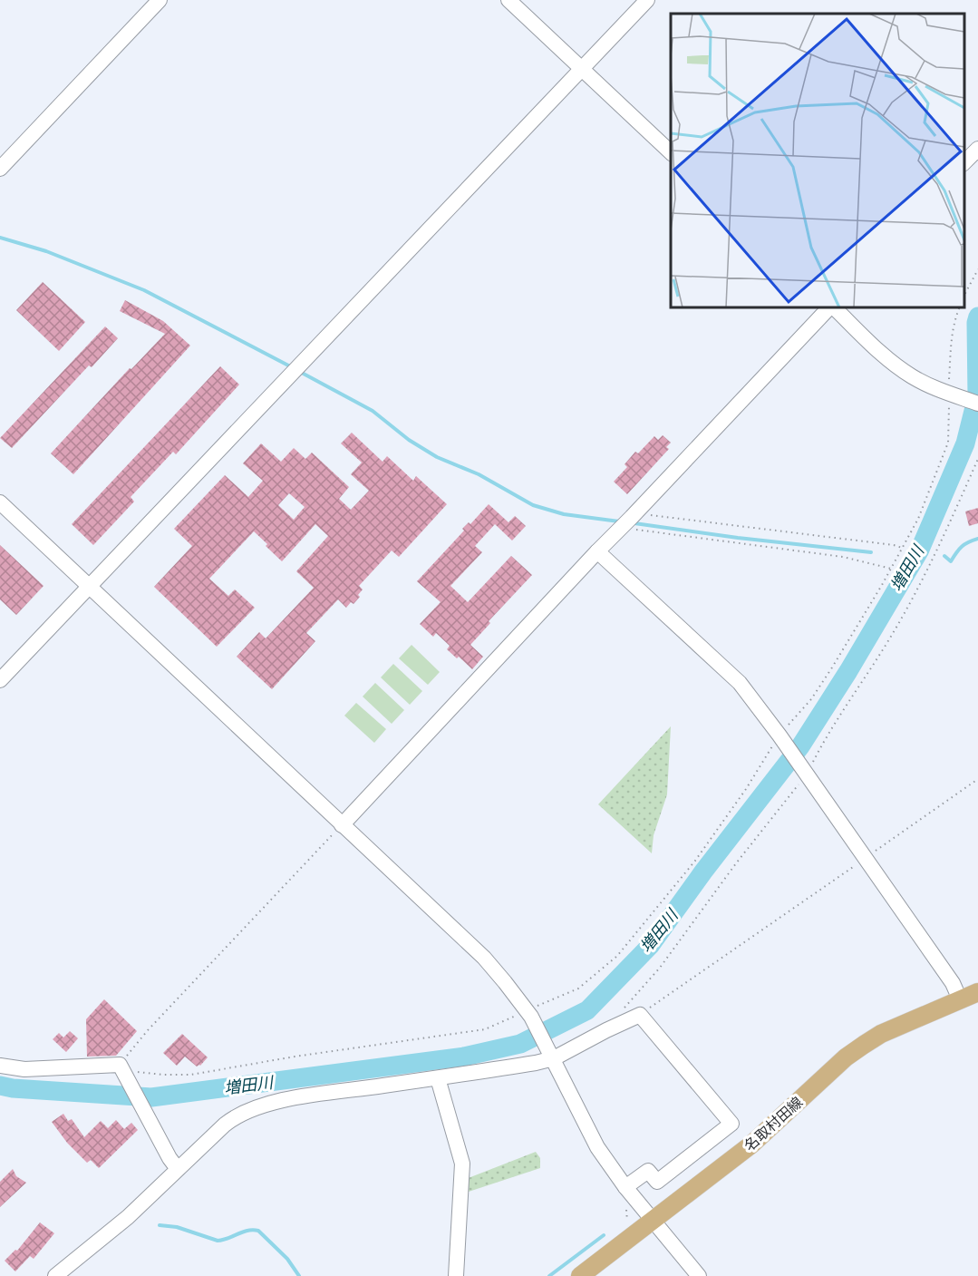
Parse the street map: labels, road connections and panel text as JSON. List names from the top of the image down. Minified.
{"streets":{"main road":["名取村田線"]},"water":["増田川"]}
